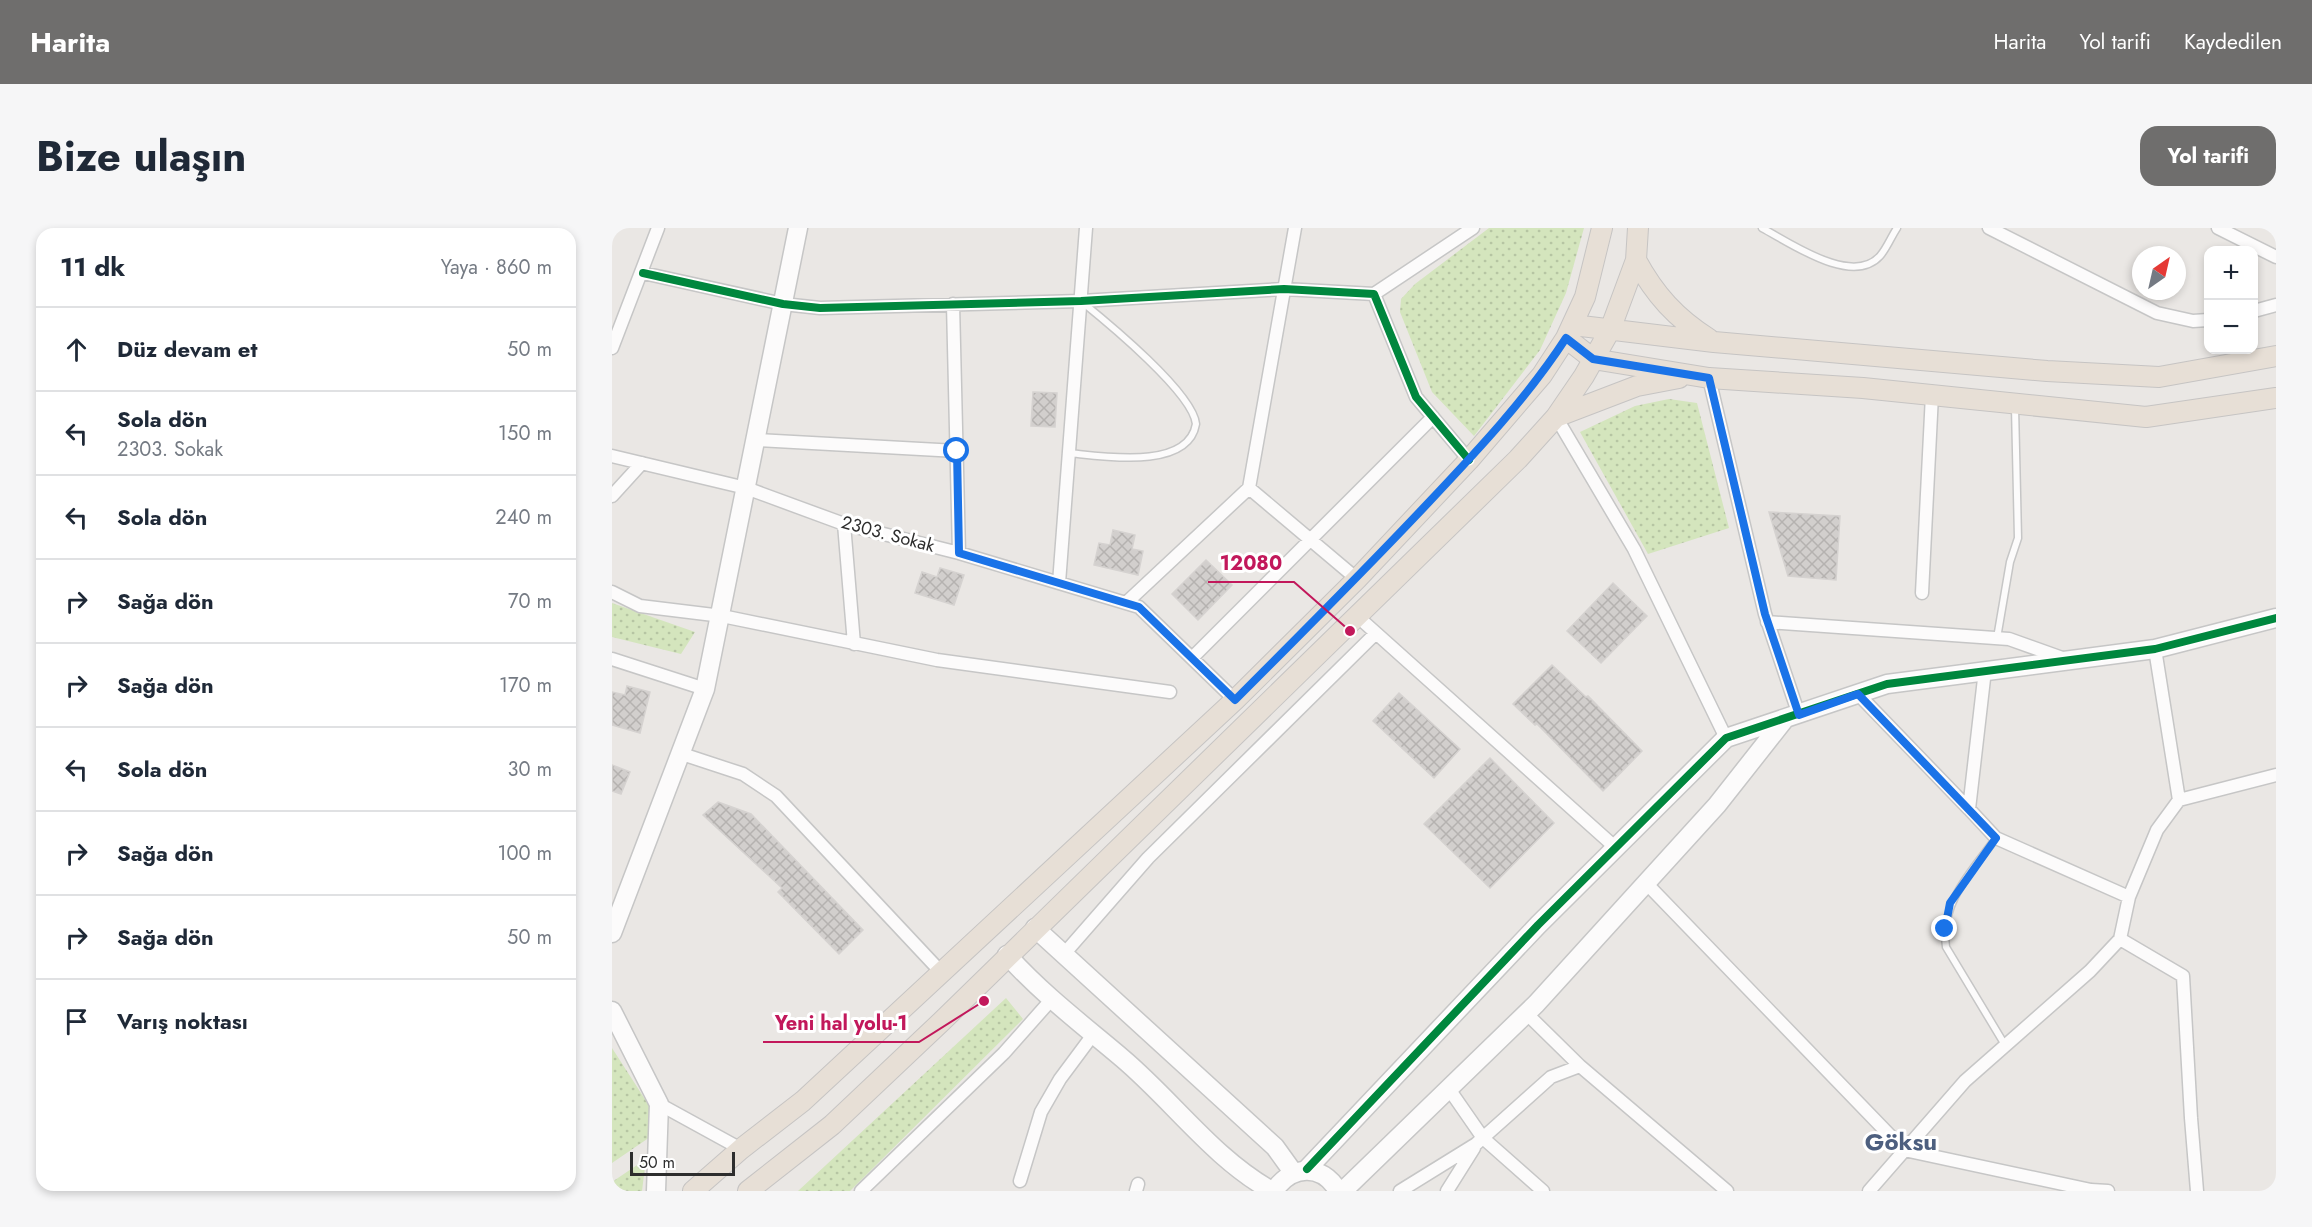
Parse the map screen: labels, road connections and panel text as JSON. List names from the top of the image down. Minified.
{"streets":{"street":["2303. Sokak"]},"districts":["Göksu"],"places":["12080","Yeni hal yolu-1"],"scale_bar":"50 m","north":"top right","page":{"header":"Harita","nav":["Harita","Yol tarifi","Kaydedilen"],"title":"Bize ulaşın","buttons":"Yol tarifi","heading":["11 dk","Yaya · 860 m"],"map_buttons":["+","−"],"list":[["Düz devam et","50 m"],["Sola dön","2303. Sokak","150 m"],["Sola dön","240 m"],["Sağa dön","70 m"],["Sağa dön","170 m"],["Sola dön","30 m"],["Sağa dön","100 m"],["Sağa dön","50 m"],"Varış noktası"],"scale":"50 m"}}
